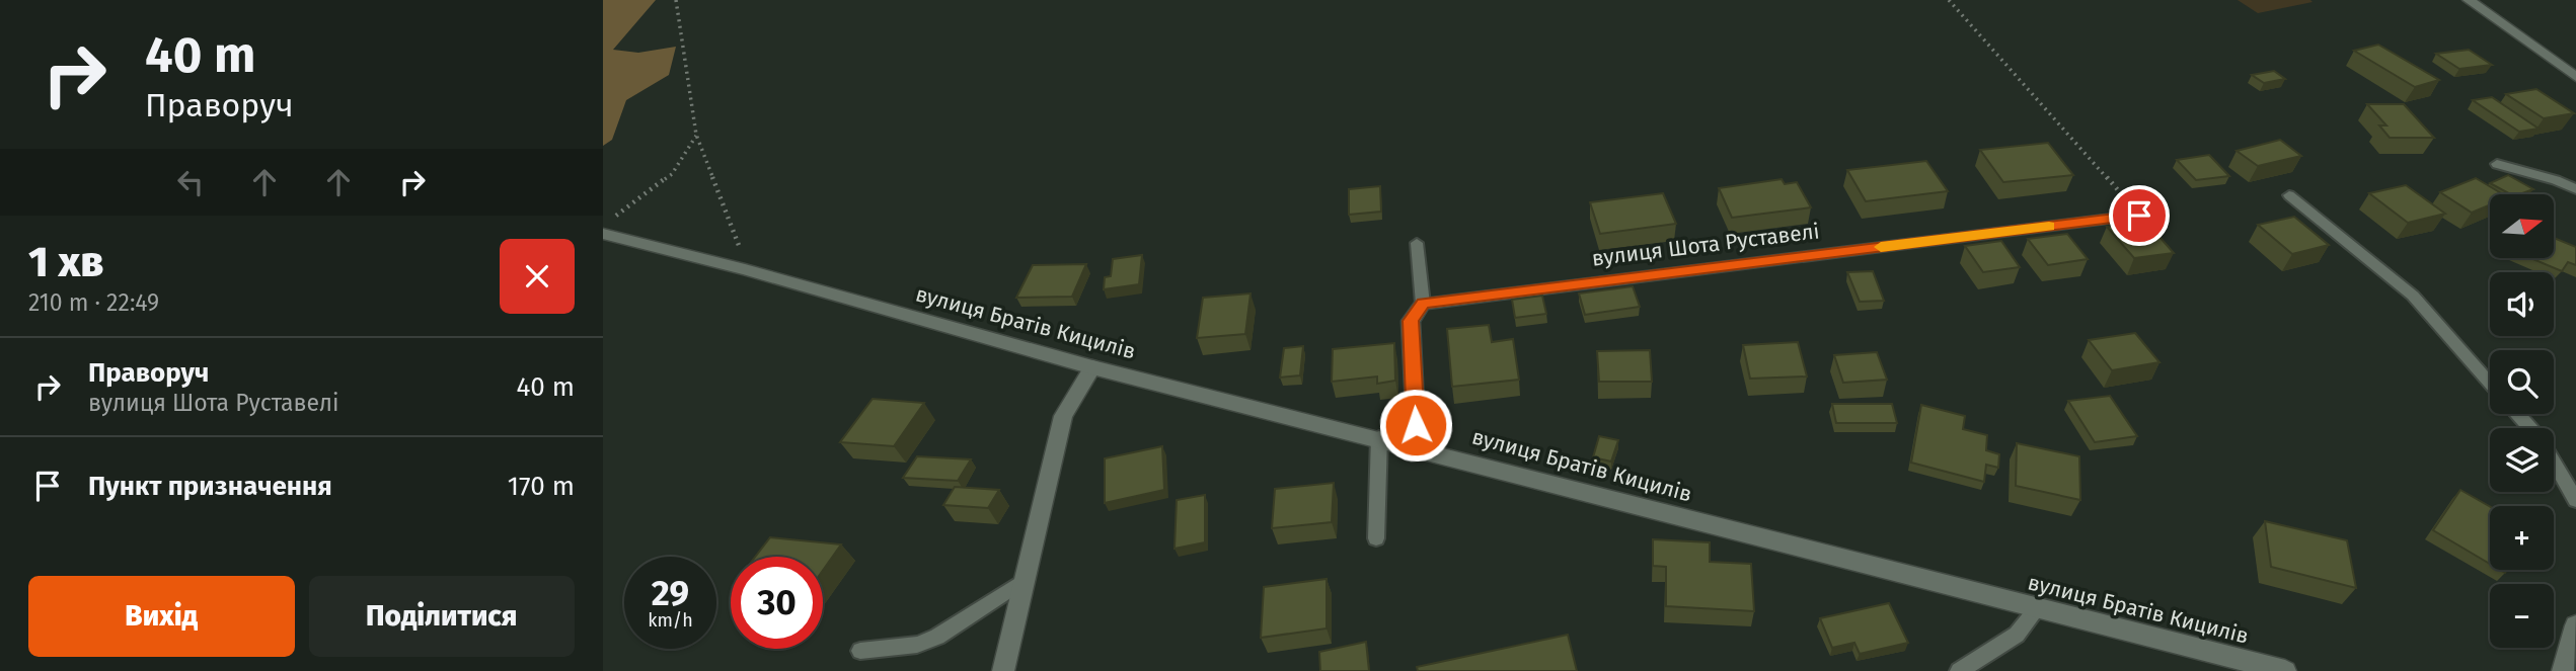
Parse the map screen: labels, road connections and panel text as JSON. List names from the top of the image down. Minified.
{"streets":{"street":["вулиця Шота Руставелі","вулиця Братів Кицилів"]},"north":"right","page":{"turn":["40 m","Праворуч"],"map_buttons":["+","−"],"heading":["1 хв","210 m · 22:49"],"list":[{"name":"Праворуч","note":"вулиця Шота Руставелі","value":"40 m"},{"name":"Пункт призначення","value":"170 m"}],"speed":"29 km/h","limit":"30","buttons":["Вихід","Поділитися"]}}
